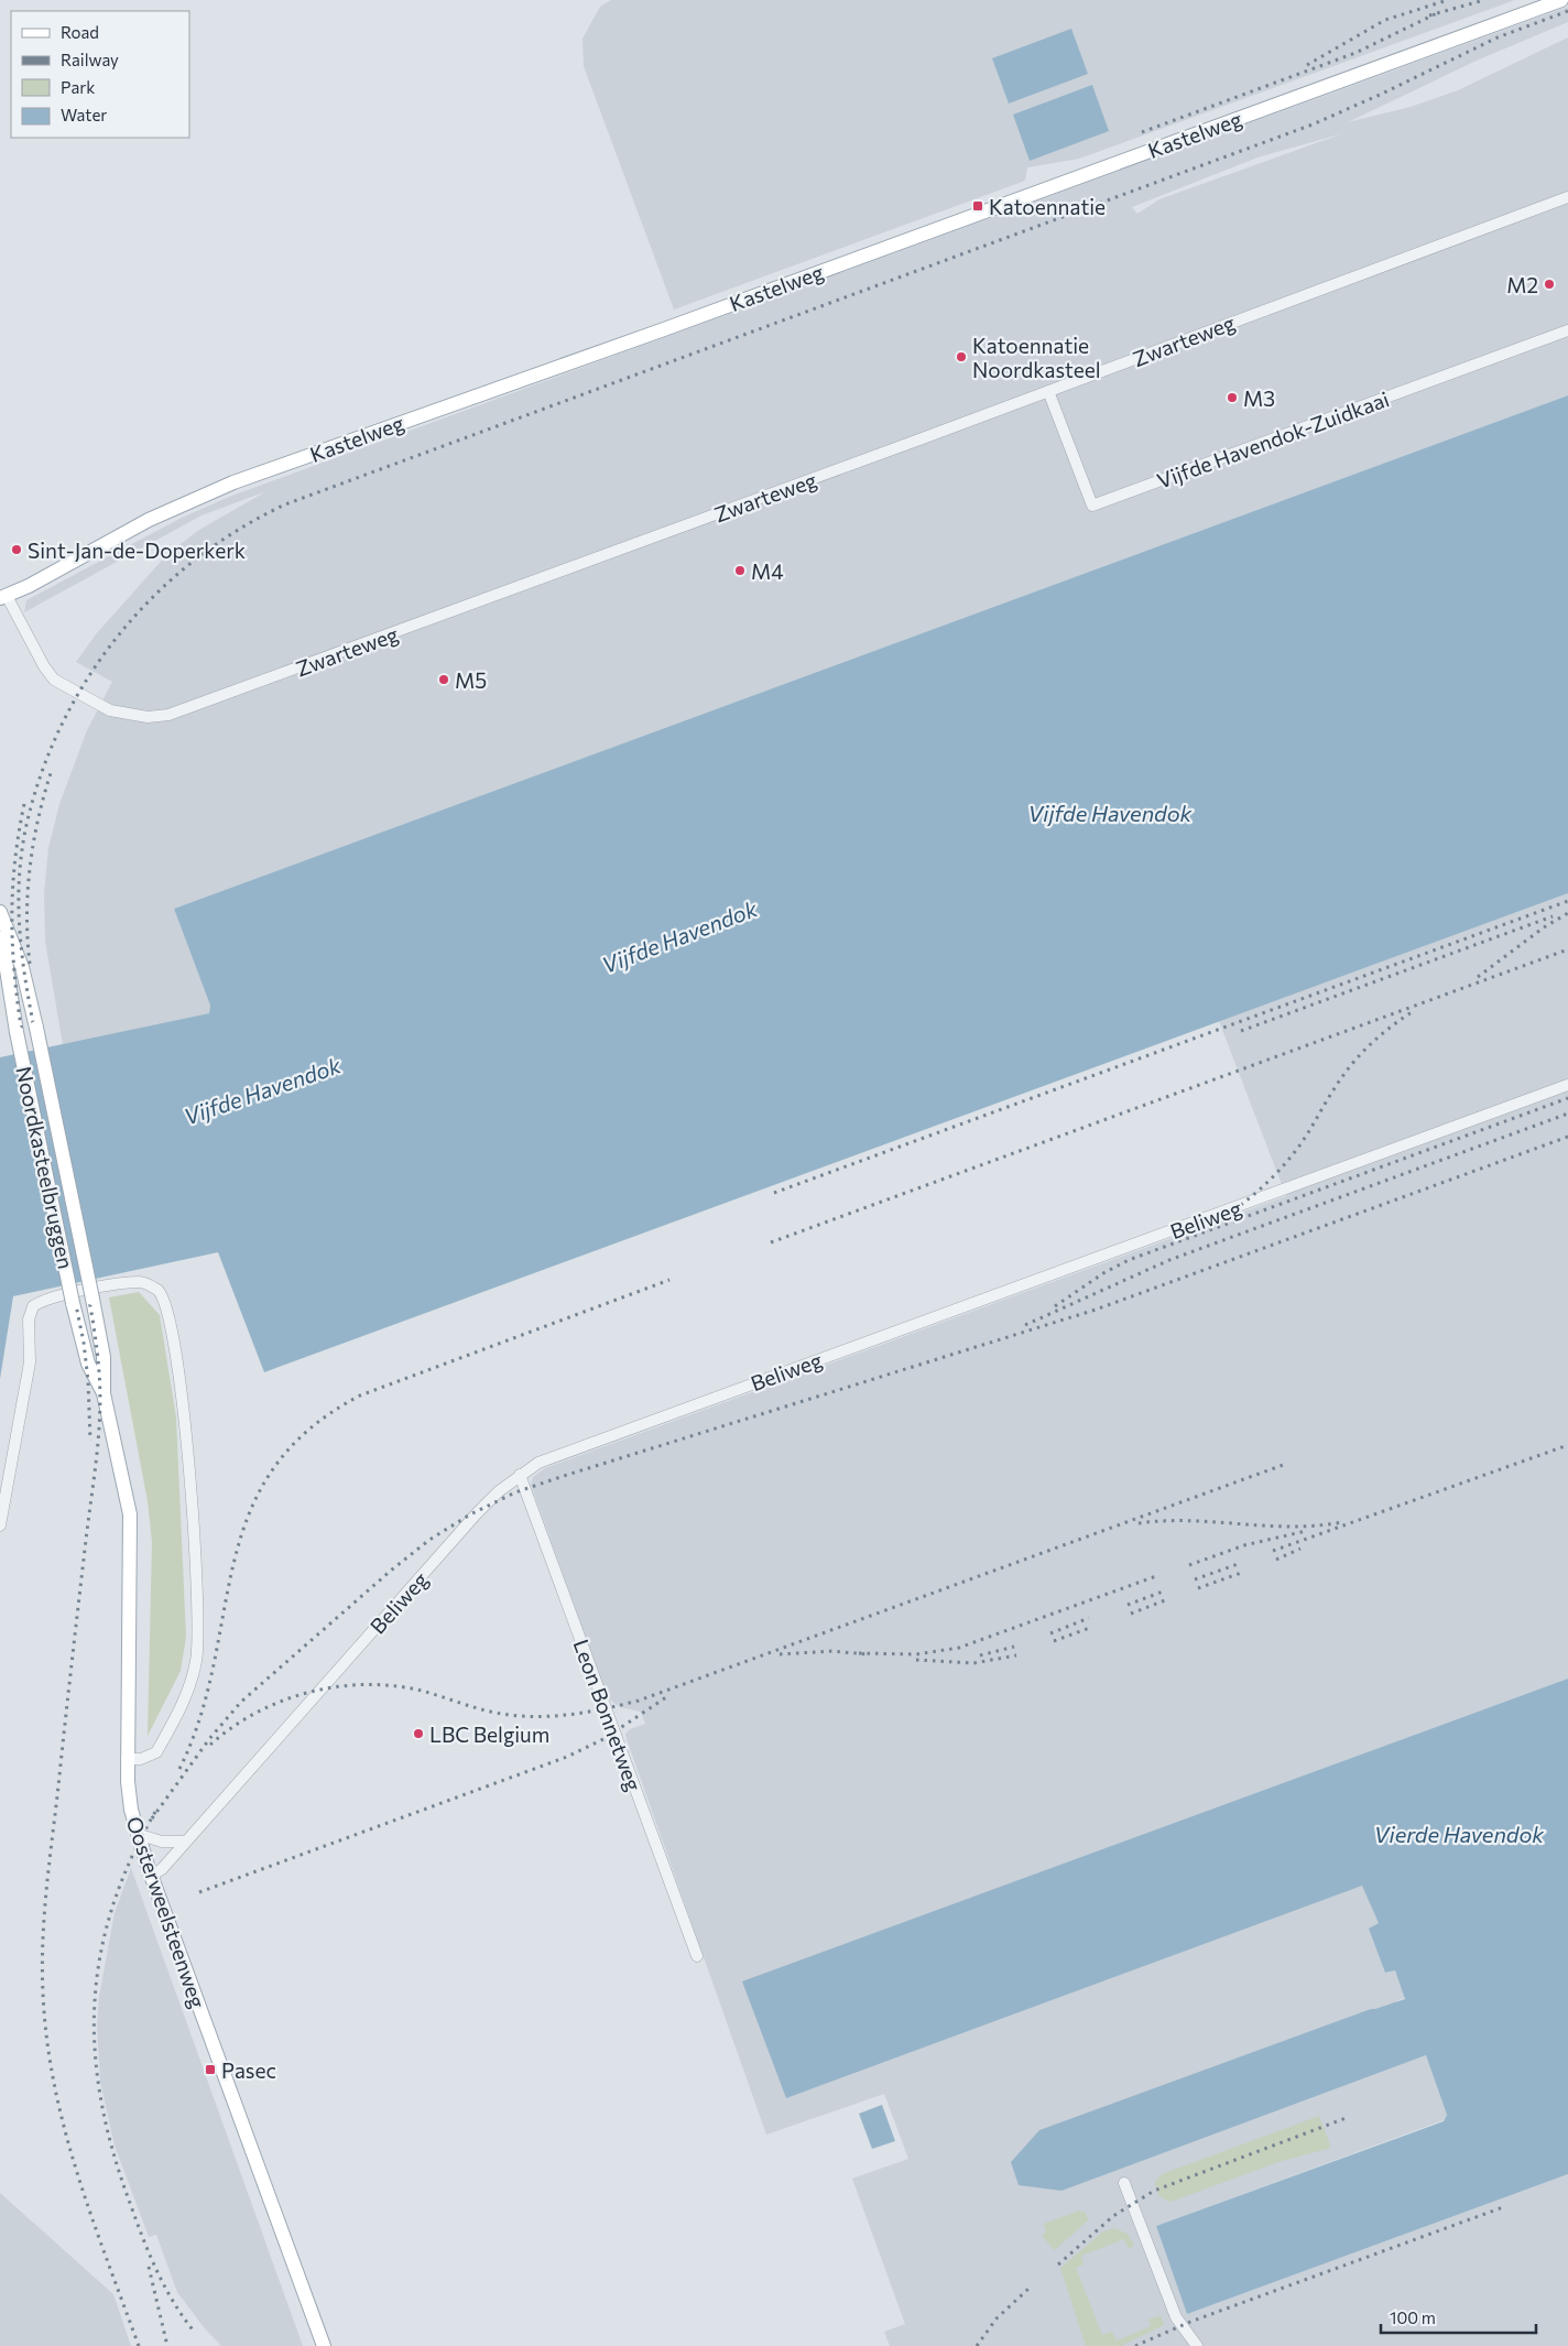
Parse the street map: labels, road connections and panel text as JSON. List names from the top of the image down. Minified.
{"streets":{"main road":["Kastelweg","Noordkasteelbruggen","Oosterweelsteenweg"],"street":["Zwarteweg","Vijfde Havendok-Zuidkaai","Beliweg","Leon Bonnetweg"]},"crossings":[["Kastelweg","Zwarteweg"],["Zwarteweg","Vijfde Havendok-Zuidkaai"],["Noordkasteelbruggen","Oosterweelsteenweg"],["Beliweg","Leon Bonnetweg"],["Beliweg","Oosterweelsteenweg"]],"water":["Vijfde Havendok","Vierde Havendok"],"places":{"transit":["Katoennatie","Pasec"],"other":["M2","Katoennatie Noordkasteel","M3","Sint-Jan-de-Doperkerk","M4","M5","LBC Belgium"]},"legend":["Road","Railway","Park","Water"],"scale_bar":"100 m"}
